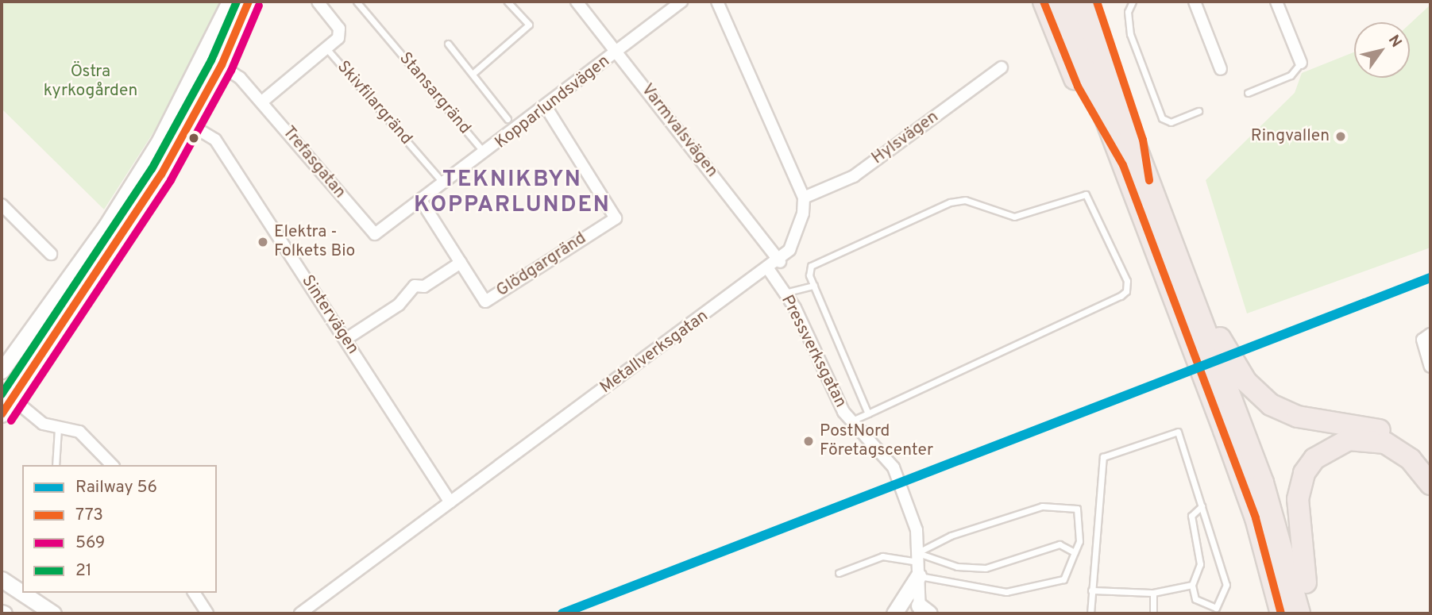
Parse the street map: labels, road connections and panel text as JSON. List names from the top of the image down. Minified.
{"streets":{"street":["Kopparlundsvägen","Varmvalsvägen","Hylsvägen","Trefasgatan","Glödgargränd","Sintervägen","Pressverksgatan","Metallverksgatan"],"lane":["Stansargränd","Skivfilargränd"]},"crossings":[["Stansargränd","Kopparlundsvägen"],["Kopparlundsvägen","Skivfilargränd"],["Kopparlundsvägen","Varmvalsvägen"],["Kopparlundsvägen","Trefasgatan"],["Kopparlundsvägen","Glödgargränd"],["Varmvalsvägen","Metallverksgatan"],["Hylsvägen","Metallverksgatan"],["Trefasgatan","Glödgargränd"],["Sintervägen","Metallverksgatan"],["Pressverksgatan","Metallverksgatan"]],"districts":["TEKNIKBYN KOPPARLUNDEN"],"parks":["Östra kyrkogården"],"places":["Ringvallen","Elektra - Folkets Bio","PostNord Företagscenter"],"lines":["transit line 773","transit line 21","transit line 569","rail line 56"],"legend":["Railway 56","773","569","21"],"north":"top right"}
